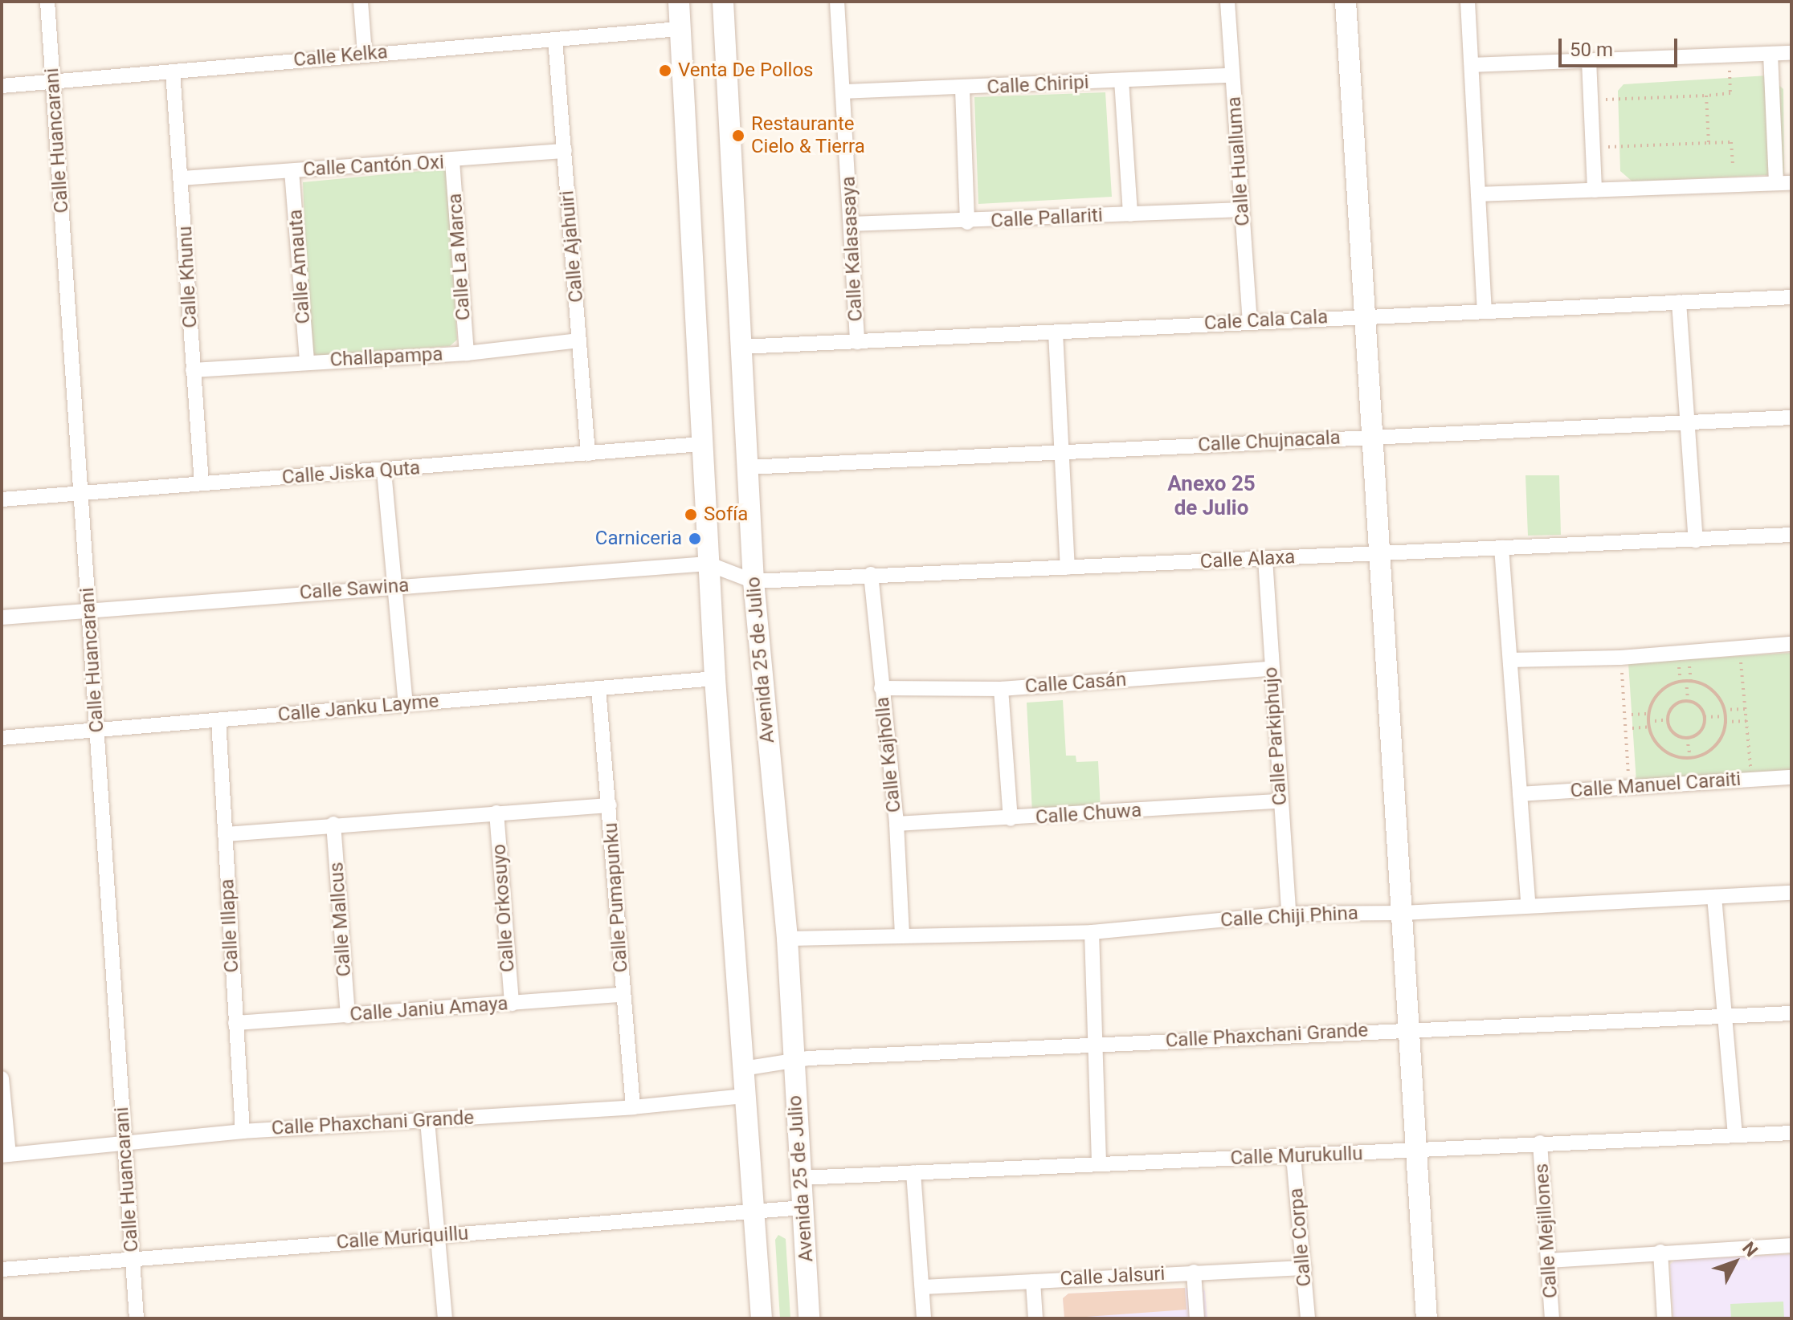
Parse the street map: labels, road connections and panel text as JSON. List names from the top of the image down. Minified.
{"streets":{"main road":["Avenida 25 de Julio"],"street":["Calle Kelka","Calle Chiripi","Calle Huancarani","Calle Hualluma","Calle Cantón Oxi","Calle Pallariti","Calle Ajahuiri","Calle Kalasasaya","Calle La Marca","Calle Amauta","Calle Khunu","Cale Cala Cala","Challapampa","Calle Chujnacala","Calle Jiska Quta","Calle Alaxa","Calle Sawina","Calle Casán","Calle Janku Layme","Calle Parkiphujo","Calle Kajholla","Calle Manuel Caraiti","Calle Chuwa","Calle Pumapunku","Calle Orkosuyo","Calle Chiji Phina","Calle Mallcus","Calle Illapa","Calle Janiu Amaya","Calle Phaxchani Grande","Calle Murukullu","Calle Mejillones","Calle Corpa","Calle Muriquillu","Calle Jalsuri"]},"crossings":[["Calle Kelka","Calle Huancarani"],["Calle Kelka","Calle Ajahuiri"],["Calle Kelka","Calle Khunu"],["Calle Chiripi","Calle Hualluma"],["Calle Chiripi","Calle Kalasasaya"],["Calle Huancarani","Calle Jiska Quta"],["Calle Huancarani","Calle Sawina"],["Calle Huancarani","Calle Janku Layme"],["Calle Huancarani","Calle Phaxchani Grande"],["Calle Huancarani","Calle Muriquillu"],["Calle Hualluma","Calle Pallariti"],["Calle Hualluma","Cale Cala Cala"],["Calle Cantón Oxi","Calle Ajahuiri"],["Calle Cantón Oxi","Calle La Marca"],["Calle Cantón Oxi","Calle Amauta"],["Calle Cantón Oxi","Calle Khunu"],["Calle Pallariti","Calle Kalasasaya"],["Calle Ajahuiri","Challapampa"],["Calle Ajahuiri","Calle Jiska Quta"],["Calle Kalasasaya","Cale Cala Cala"],["Calle La Marca","Challapampa"],["Calle Amauta","Challapampa"],["Calle Khunu","Challapampa"],["Calle Khunu","Calle Jiska Quta"],["Cale Cala Cala","Avenida 25 de Julio"],["Calle Chujnacala","Avenida 25 de Julio"],["Calle Alaxa","Calle Sawina"],["Calle Alaxa","Avenida 25 de Julio"],["Calle Alaxa","Calle Parkiphujo"],["Calle Alaxa","Calle Kajholla"],["Avenida 25 de Julio","Calle Chiji Phina"],["Avenida 25 de Julio","Calle Phaxchani Grande"],["Avenida 25 de Julio","Calle Murukullu"],["Avenida 25 de Julio","Calle Muriquillu"],["Calle Casán","Calle Parkiphujo"],["Calle Casán","Calle Kajholla"],["Calle Janku Layme","Calle Pumapunku"],["Calle Janku Layme","Calle Illapa"],["Calle Parkiphujo","Calle Chuwa"],["Calle Parkiphujo","Calle Chiji Phina"],["Calle Kajholla","Calle Chuwa"],["Calle Kajholla","Calle Chiji Phina"],["Calle Pumapunku","Calle Janiu Amaya"],["Calle Pumapunku","Calle Phaxchani Grande"],["Calle Orkosuyo","Calle Janiu Amaya"],["Calle Mallcus","Calle Janiu Amaya"],["Calle Illapa","Calle Janiu Amaya"],["Calle Illapa","Calle Phaxchani Grande"],["Calle Murukullu","Calle Mejillones"],["Calle Murukullu","Calle Corpa"],["Calle Corpa","Calle Jalsuri"]],"districts":["Anexo 25 de Julio"],"places":["Venta De Pollos","Restaurante Cielo & Tierra","Sofía","Carniceria"],"scale_bar":"50 m","north":"top right"}
